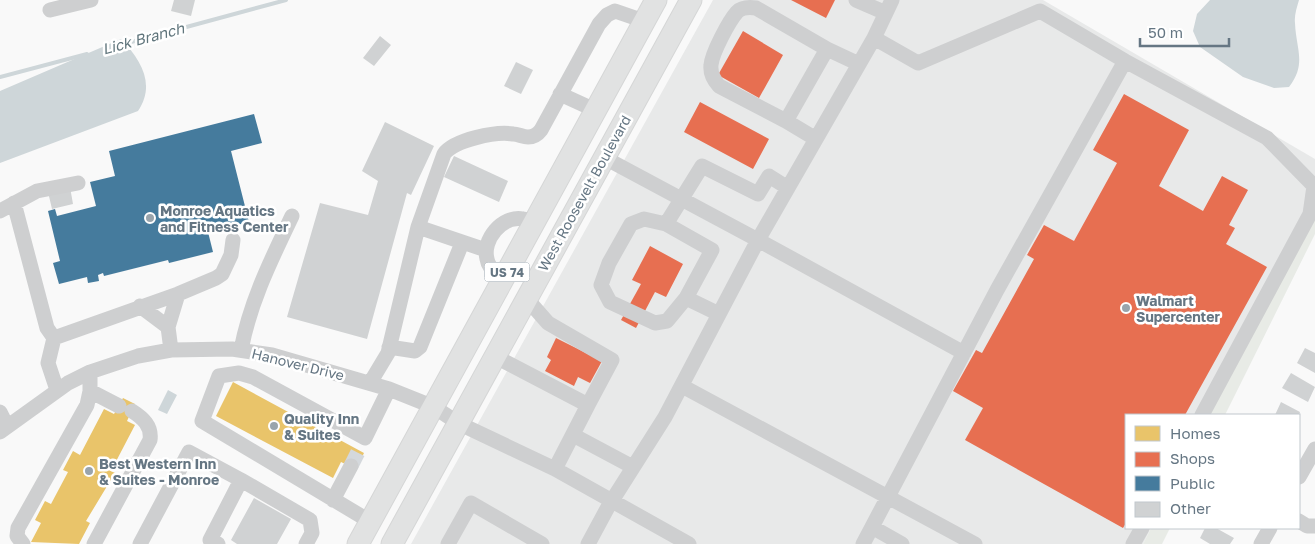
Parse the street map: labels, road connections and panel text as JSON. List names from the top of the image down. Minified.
{"streets":{"highway":["West Roosevelt Boulevard","US 74"],"street":["Hanover Drive"]},"crossings":[["West Roosevelt Boulevard","Hanover Drive"]],"water":["Lick Branch"],"places":["Monroe Aquatics and Fitness Center","Walmart Supercenter","Quality Inn & Suites","Best Western Inn & Suites - Monroe"],"legend":["Homes","Shops","Public","Other"],"scale_bar":"50 m"}
